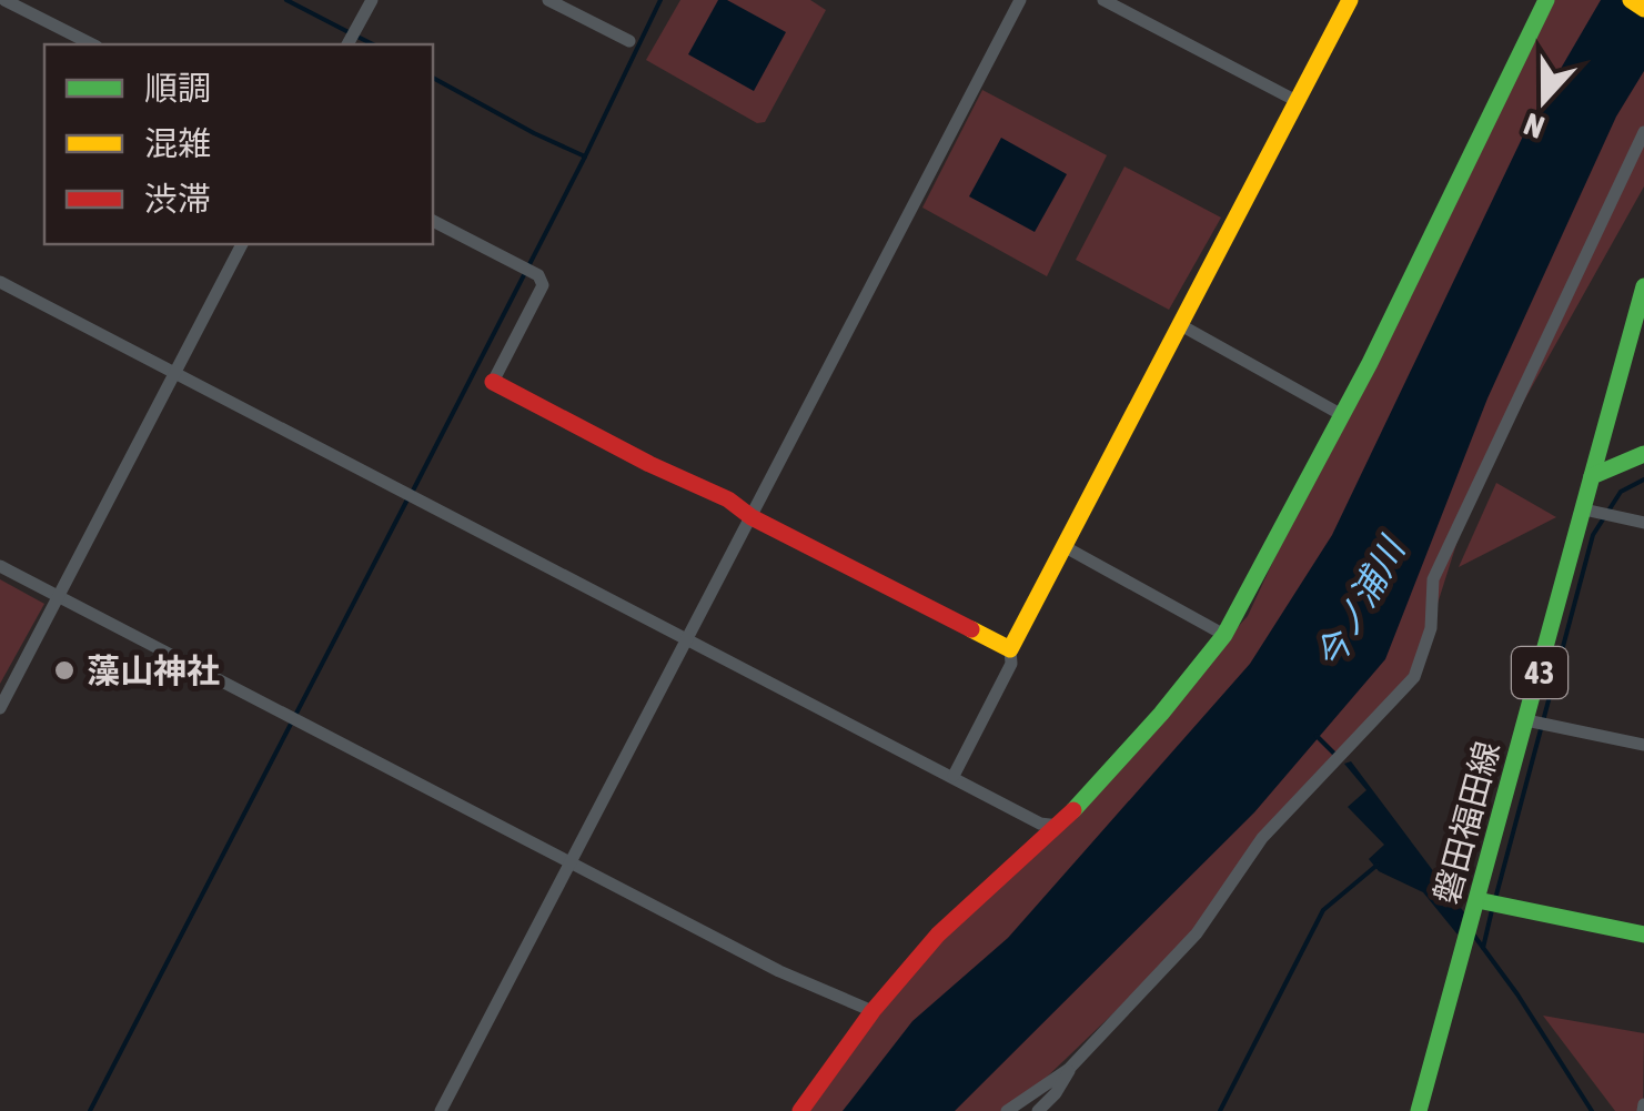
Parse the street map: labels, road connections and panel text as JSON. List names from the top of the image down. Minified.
{"streets":{"street":["43","磐田福田線"]},"water":["今ノ浦川"],"places":["藻山神社"],"legend":["順調","混雑","渋滞"],"north":"bottom"}
